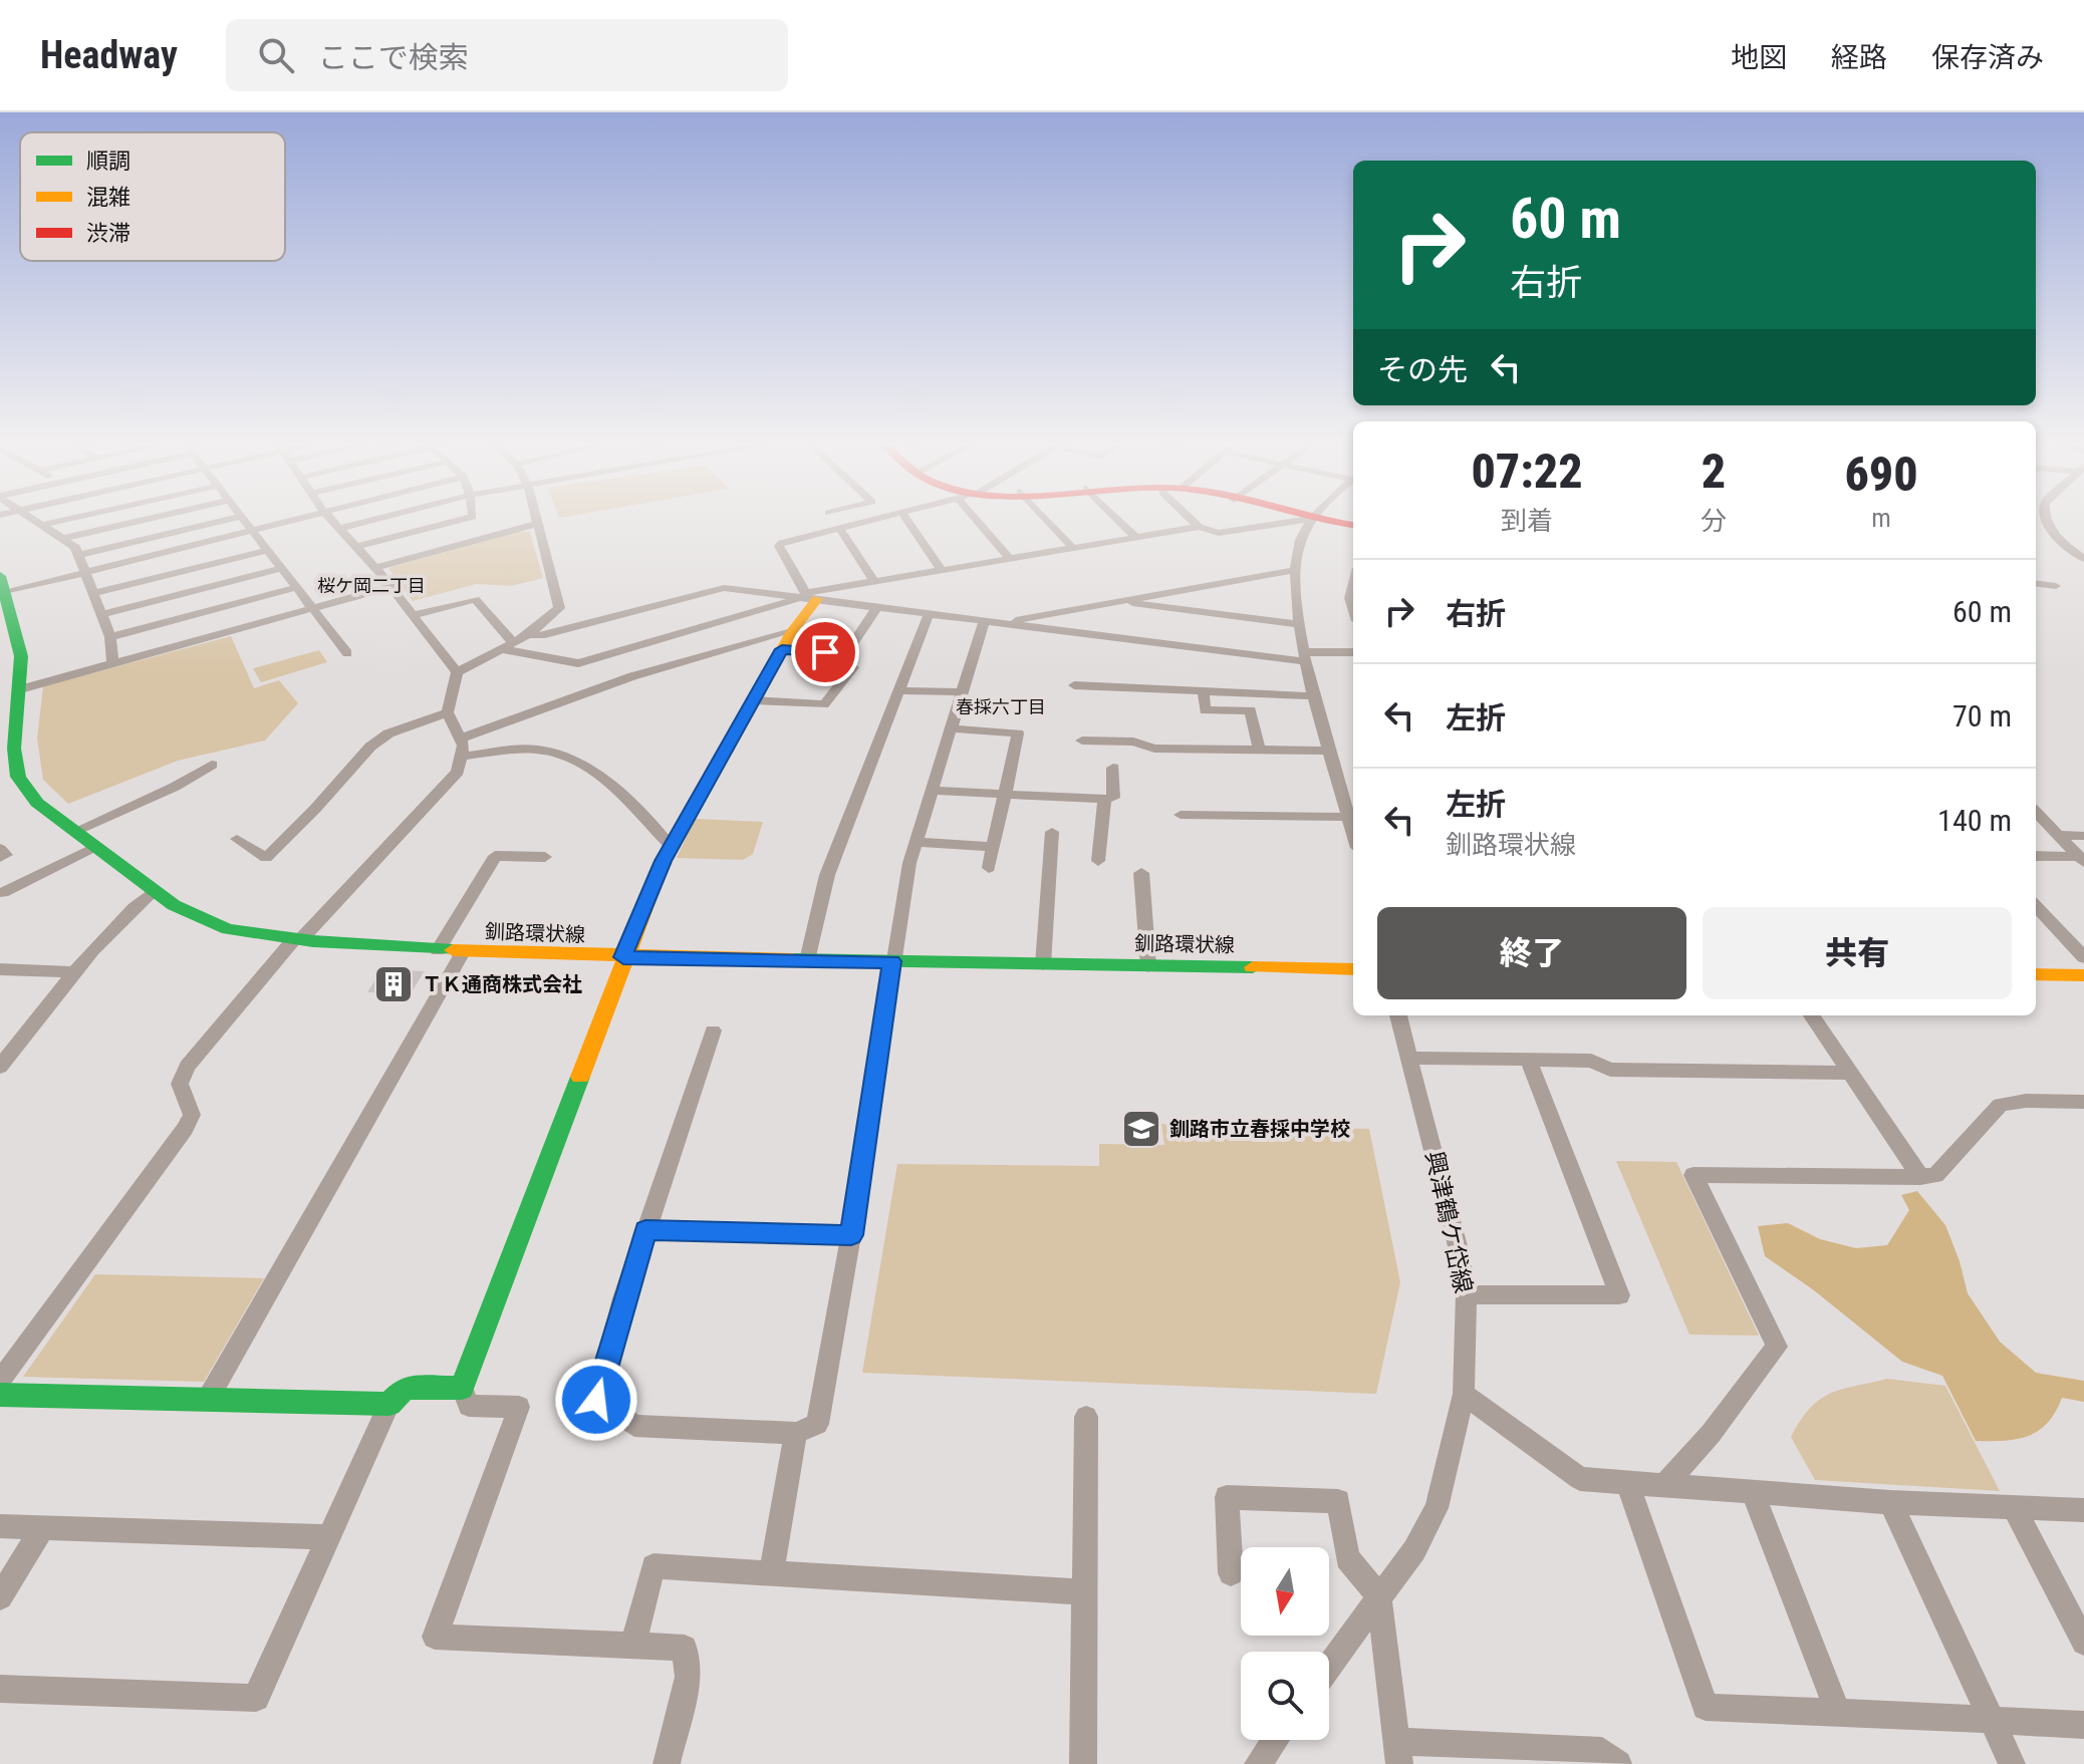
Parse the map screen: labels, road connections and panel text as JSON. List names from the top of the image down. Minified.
{"streets":{"street":["釧路環状線","興津鶴ケ岱線"]},"districts":["桜ケ岡二丁目","春採六丁目"],"places":{"building":["ＴＫ通商株式会社"],"school or university":["釧路市立春採中学校"]},"legend":["順調","混雑","渋滞"],"north":"bottom","page":{"header":"Headway","search":"ここで検索","nav":["地図","経路","保存済み"],"turn":["60 m","右折"],"then":"その先","eta":["07:22","到着","2","分","690","m"],"list":[{"name":"右折","value":"60 m"},{"name":"左折","value":"70 m"},{"name":"左折","note":"釧路環状線","value":"140 m"}],"buttons":["終了","共有"]}}
